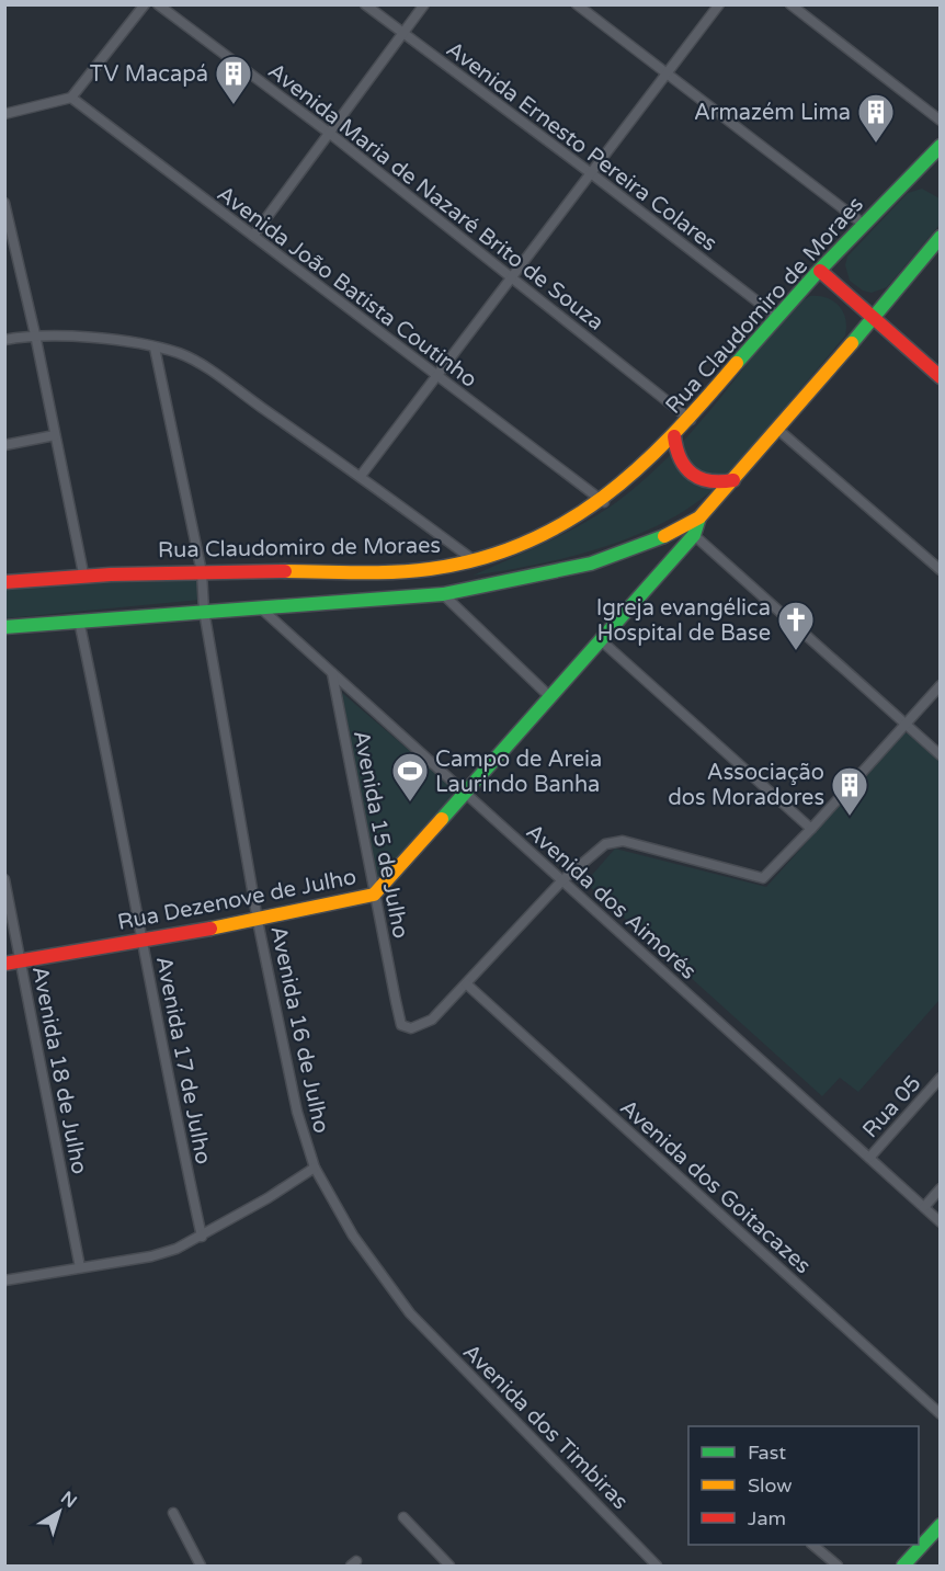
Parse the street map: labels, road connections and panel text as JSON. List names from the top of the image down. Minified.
{"streets":{"main road":["Rua Claudomiro de Moraes","Rua Dezenove de Julho"],"street":["Avenida Ernesto Pereira Colares","Avenida Maria de Nazaré Brito de Souza","Avenida João Batista Coutinho","Avenida 15 de Julho","Avenida dos Aimorés","Avenida 16 de Julho","Avenida 17 de Julho","Avenida 18 de Julho","Rua 05","Avenida dos Goitacazes","Avenida dos Timbiras"]},"crossings":[["Avenida Ernesto Pereira Colares","Rua Claudomiro de Moraes"],["Avenida Maria de Nazaré Brito de Souza","Rua Claudomiro de Moraes"],["Avenida João Batista Coutinho","Rua Claudomiro de Moraes"],["Rua Claudomiro de Moraes","Avenida 16 de Julho"],["Avenida 15 de Julho","Rua Dezenove de Julho"],["Avenida 15 de Julho","Avenida dos Aimorés"],["Avenida 15 de Julho","Avenida dos Goitacazes"],["Rua Dezenove de Julho","Avenida dos Aimorés"],["Rua Dezenove de Julho","Avenida 16 de Julho"],["Rua Dezenove de Julho","Avenida 17 de Julho"],["Rua Dezenove de Julho","Avenida 18 de Julho"],["Avenida dos Aimorés","Rua 05"],["Avenida 16 de Julho","Avenida dos Timbiras"]],"places":{"building":["TV Macapá","Armazém Lima","Associação dos Moradores"],"church":["Igreja evangélica Hospital de Base"],"sports":["Campo de Areia Laurindo Banha"]},"legend":["Fast","Slow","Jam"],"north":"top right"}
